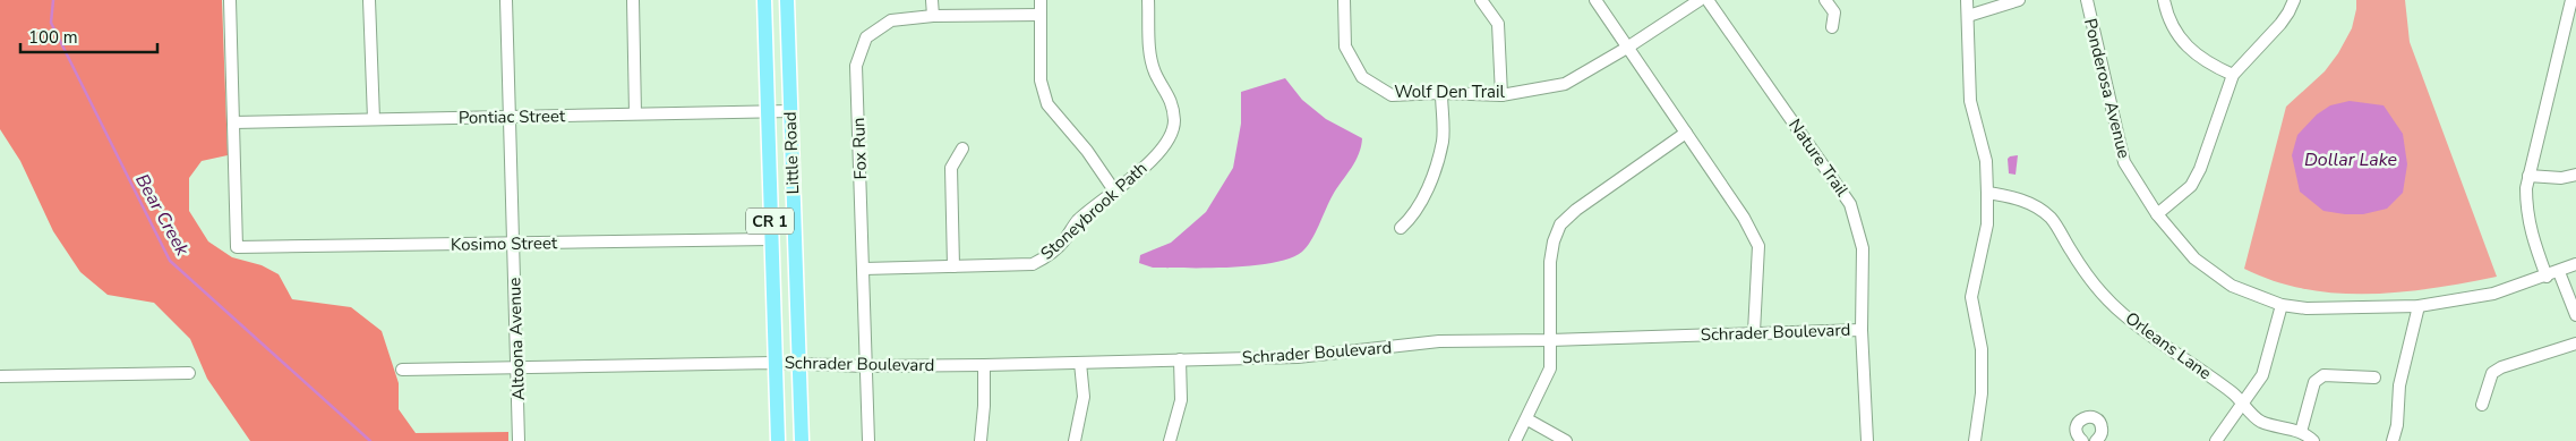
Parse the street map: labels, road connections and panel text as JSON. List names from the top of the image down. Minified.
{"streets":{"main road":["Little Road","CR 1"],"street":["Ponderosa Avenue","Wolf Den Trail","Pontiac Street","Fox Run","Nature Trail","Stoneybrook Path","Kosimo Street","Schrader Boulevard","Altoona Avenue","Orleans Lane"]},"crossings":[["Pontiac Street","Little Road"],["Pontiac Street","Kosimo Street"],["Pontiac Street","Altoona Avenue"],["Fox Run","Stoneybrook Path"],["Fox Run","Schrader Boulevard"],["Little Road","Kosimo Street"],["Little Road","Schrader Boulevard"],["Nature Trail","Schrader Boulevard"],["Kosimo Street","Altoona Avenue"],["Schrader Boulevard","Altoona Avenue"]],"water":["Dollar Lake","Bear Creek"],"scale_bar":"100 m"}
